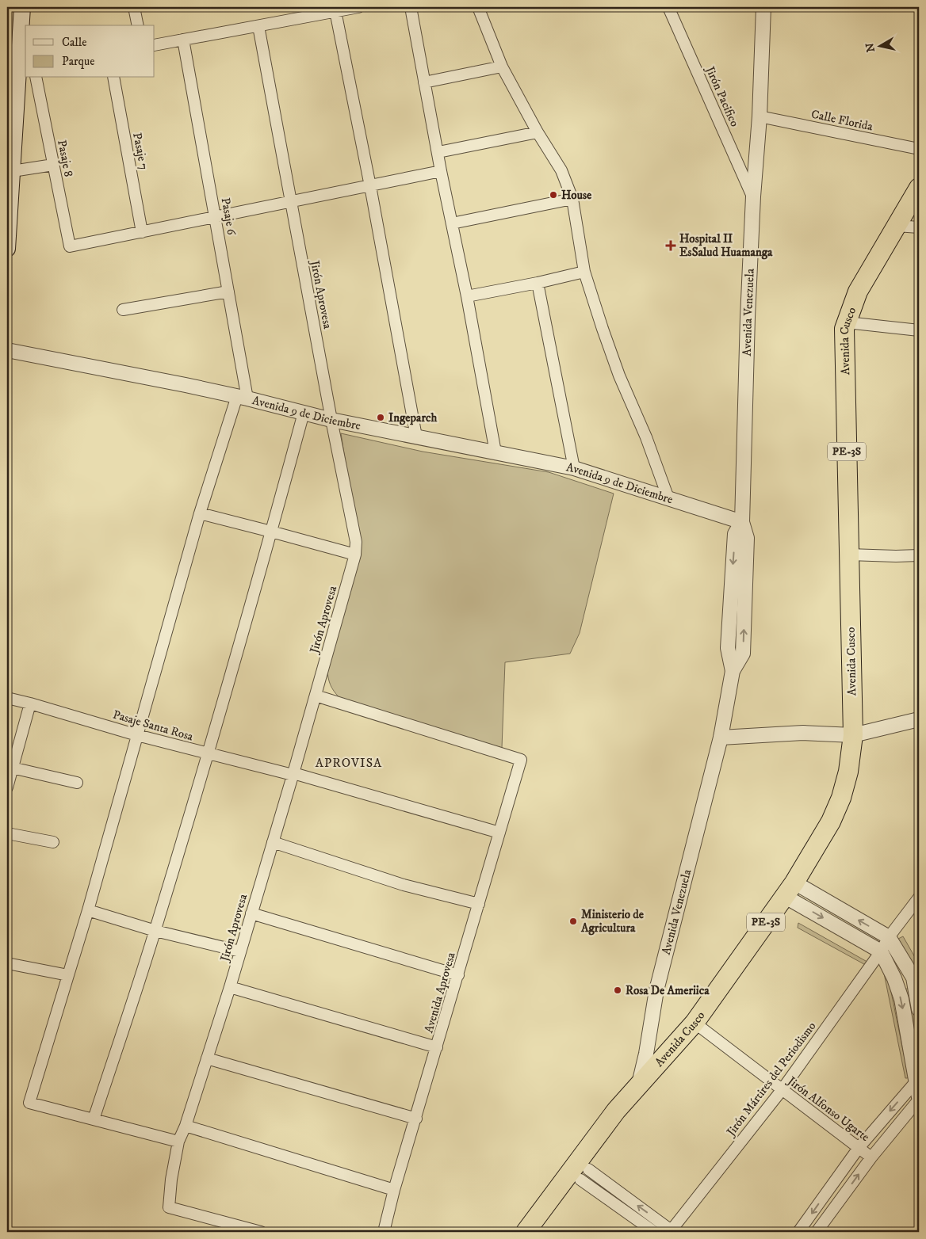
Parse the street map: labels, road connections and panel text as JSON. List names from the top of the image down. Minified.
{"streets":{"highway":["Avenida Cusco","PE-3S"],"street":["Jirón Pacifico","Calle Florida","Pasaje 7","Pasaje 8","Pasaje 6","Jirón Aprovesa","Avenida Venezuela","Avenida 9 de Diciembre","Pasaje Santa Rosa","Avenida Aprovesa","Jirón Mártires del Periodismo","Jirón Alfonso Ugarte"]},"crossings":[["Jirón Pacifico","Avenida Venezuela"],["Calle Florida","Avenida Venezuela"],["Pasaje 7","Pasaje 8"],["Pasaje 6","Avenida 9 de Diciembre"],["Jirón Aprovesa","Avenida 9 de Diciembre"],["Jirón Aprovesa","Pasaje Santa Rosa"],["Jirón Aprovesa","Avenida Aprovesa"],["Avenida Venezuela","Avenida Cusco"],["Avenida Venezuela","Avenida 9 de Diciembre"],["Avenida Cusco","Jirón Alfonso Ugarte"],["Pasaje Santa Rosa","Avenida Aprovesa"],["Jirón Mártires del Periodismo","Jirón Alfonso Ugarte"]],"districts":["APROVISA"],"places":{"other":["House","Ingeparch","Ministerio de Agricultura","Rosa De Ameriica"],"health":["Hospital II EsSalud Huamanga"]},"legend":["Calle","Parque"],"north":"left"}
